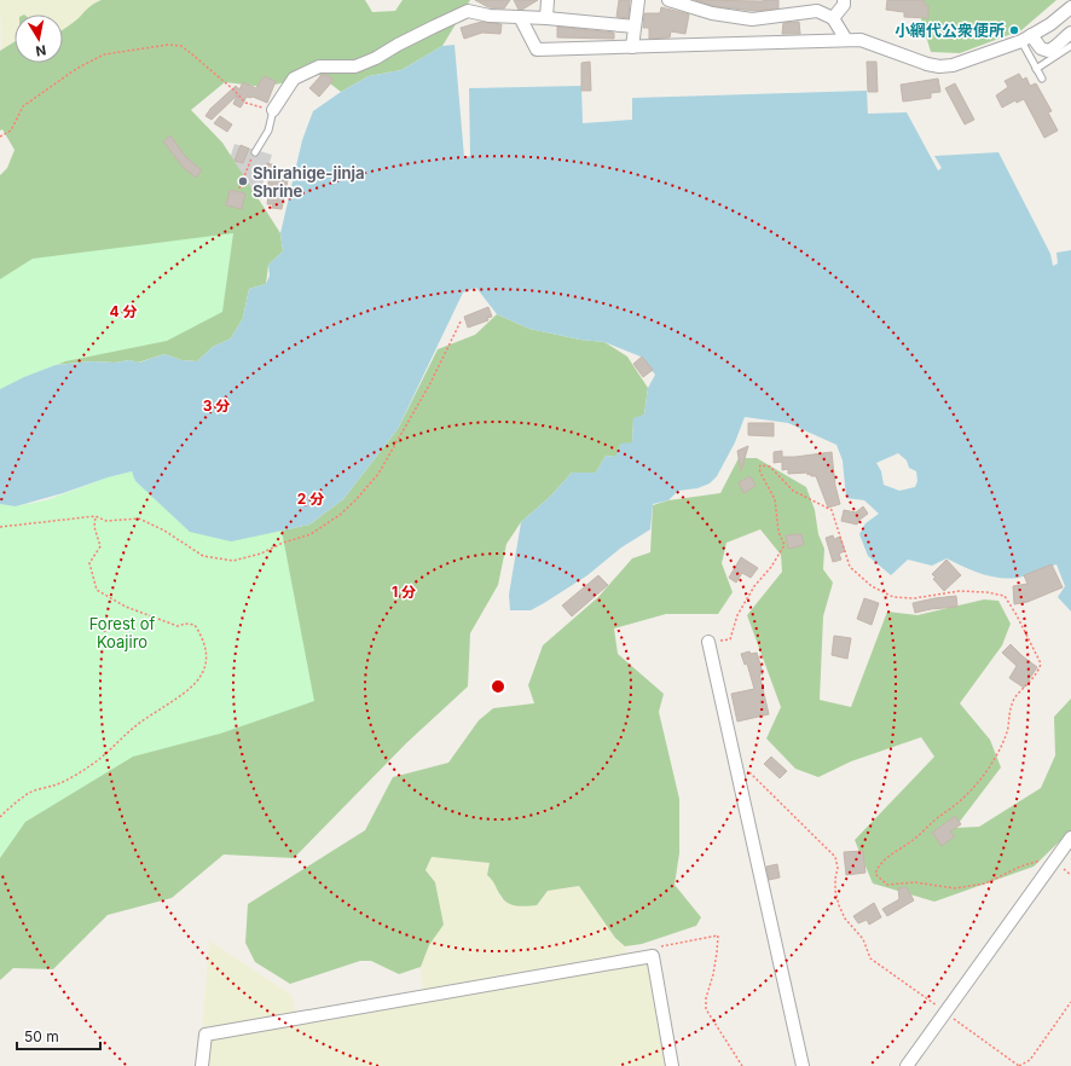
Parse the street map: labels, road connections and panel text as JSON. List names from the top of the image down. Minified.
{"parks":["Forest of Koajiro"],"places":["小網代公衆便所","Shirahige-jinja Shrine"],"scale_bar":"50 m","north":"bottom","rings":["4 分","3 分","2 分","1 分"]}
